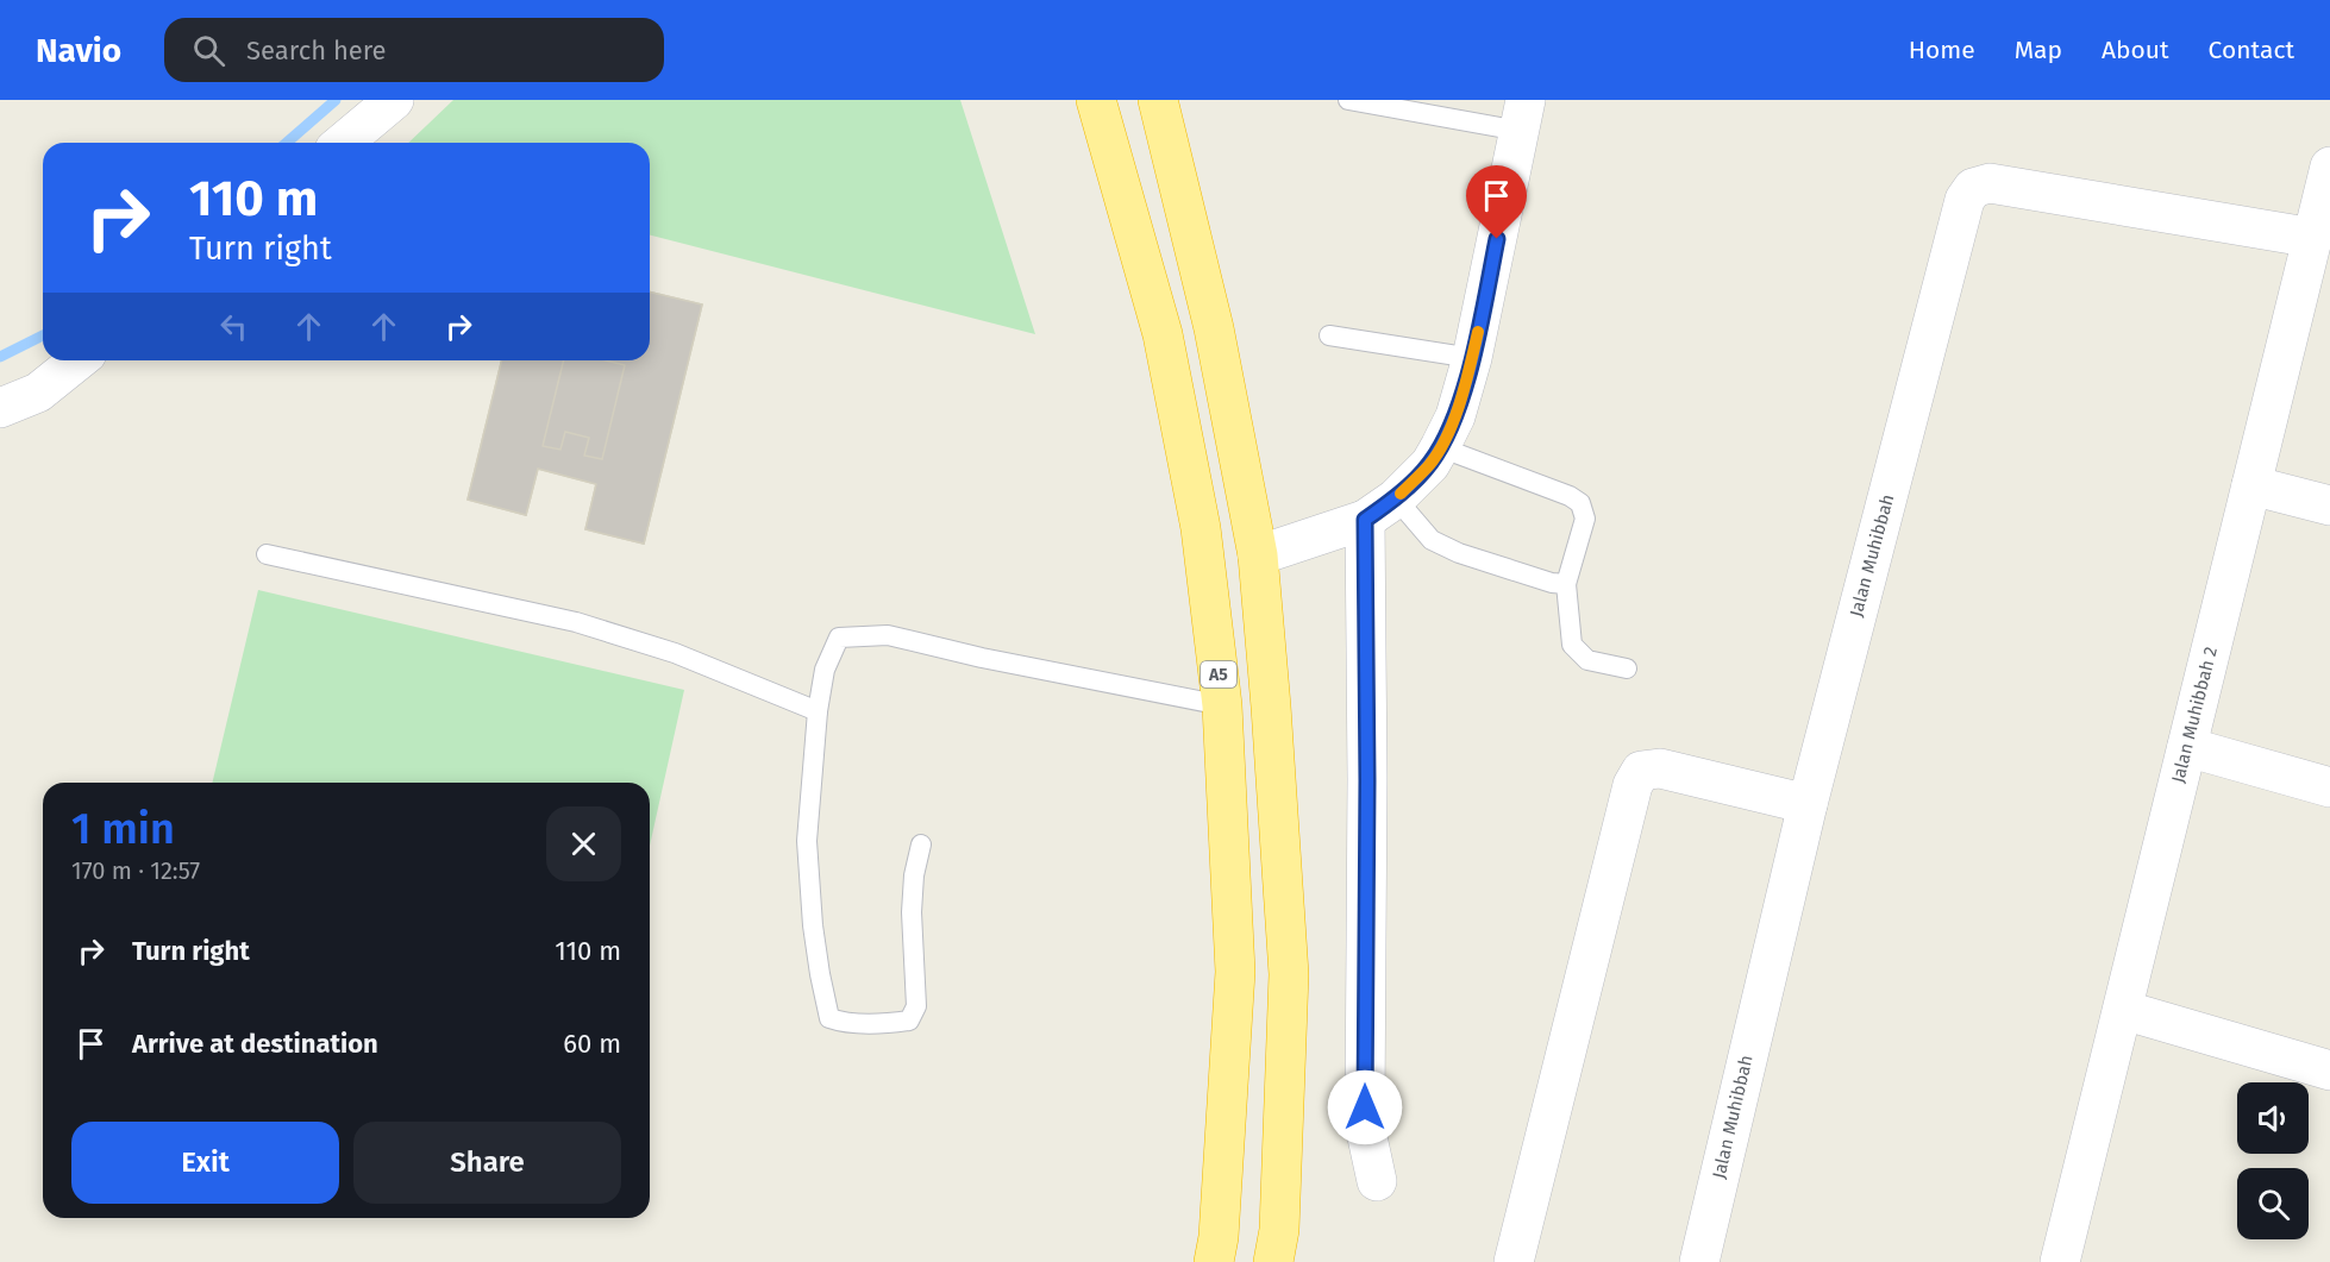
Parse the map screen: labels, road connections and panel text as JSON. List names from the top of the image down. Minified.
{"streets":{"highway":["A5"],"street":["Jalan Muhibbah","Jalan Muhibbah 2"]},"crossings":[["Jalan Muhibbah","Jalan Muhibbah 2"]],"page":{"header":"Navio","search":"Search here","nav":["Home","Map","About","Contact"],"turn":["110 m","Turn right"],"heading":["1 min","170 m · 12:57"],"list":[{"name":"Turn right","value":"110 m"},{"name":"Arrive at destination","value":"60 m"}],"buttons":["Exit","Share"]}}
